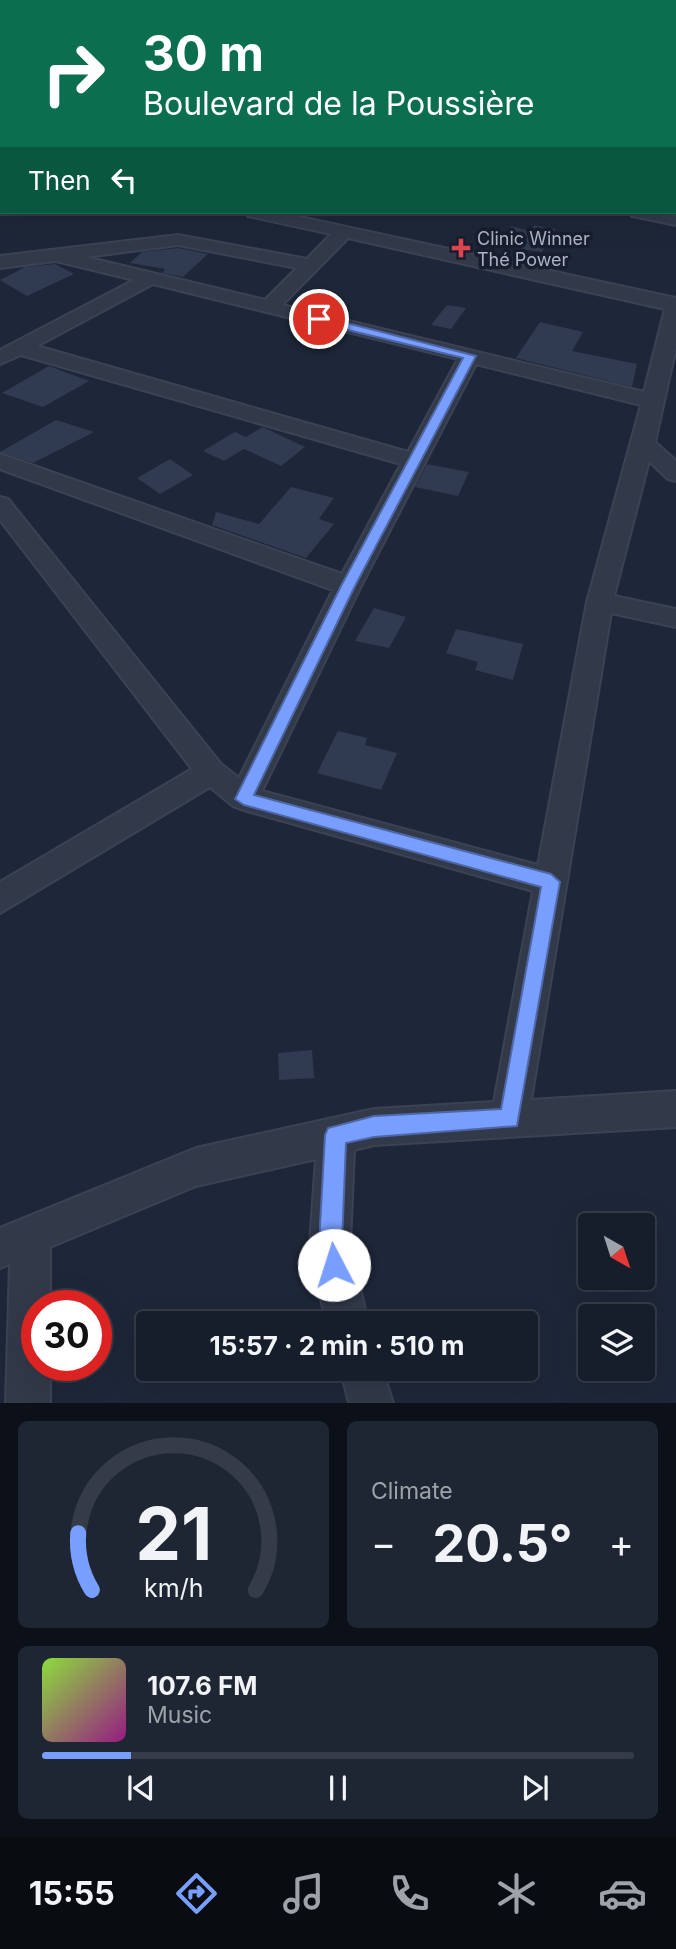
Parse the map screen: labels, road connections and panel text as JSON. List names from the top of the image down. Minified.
{"places":{"health":["Clinic Winner Thé Power"]},"north":"bottom right","page":{"turn":["30 m","Boulevard de la Poussière"],"then":"Then","limit":"30","trip":"15:57 · 2 min · 510 m","tile":"Climate","heat":["−","20.5°","+"],"song":["107.6 FM","Music"],"tabs":"15:55","gauge":["21","km/h"]}}
